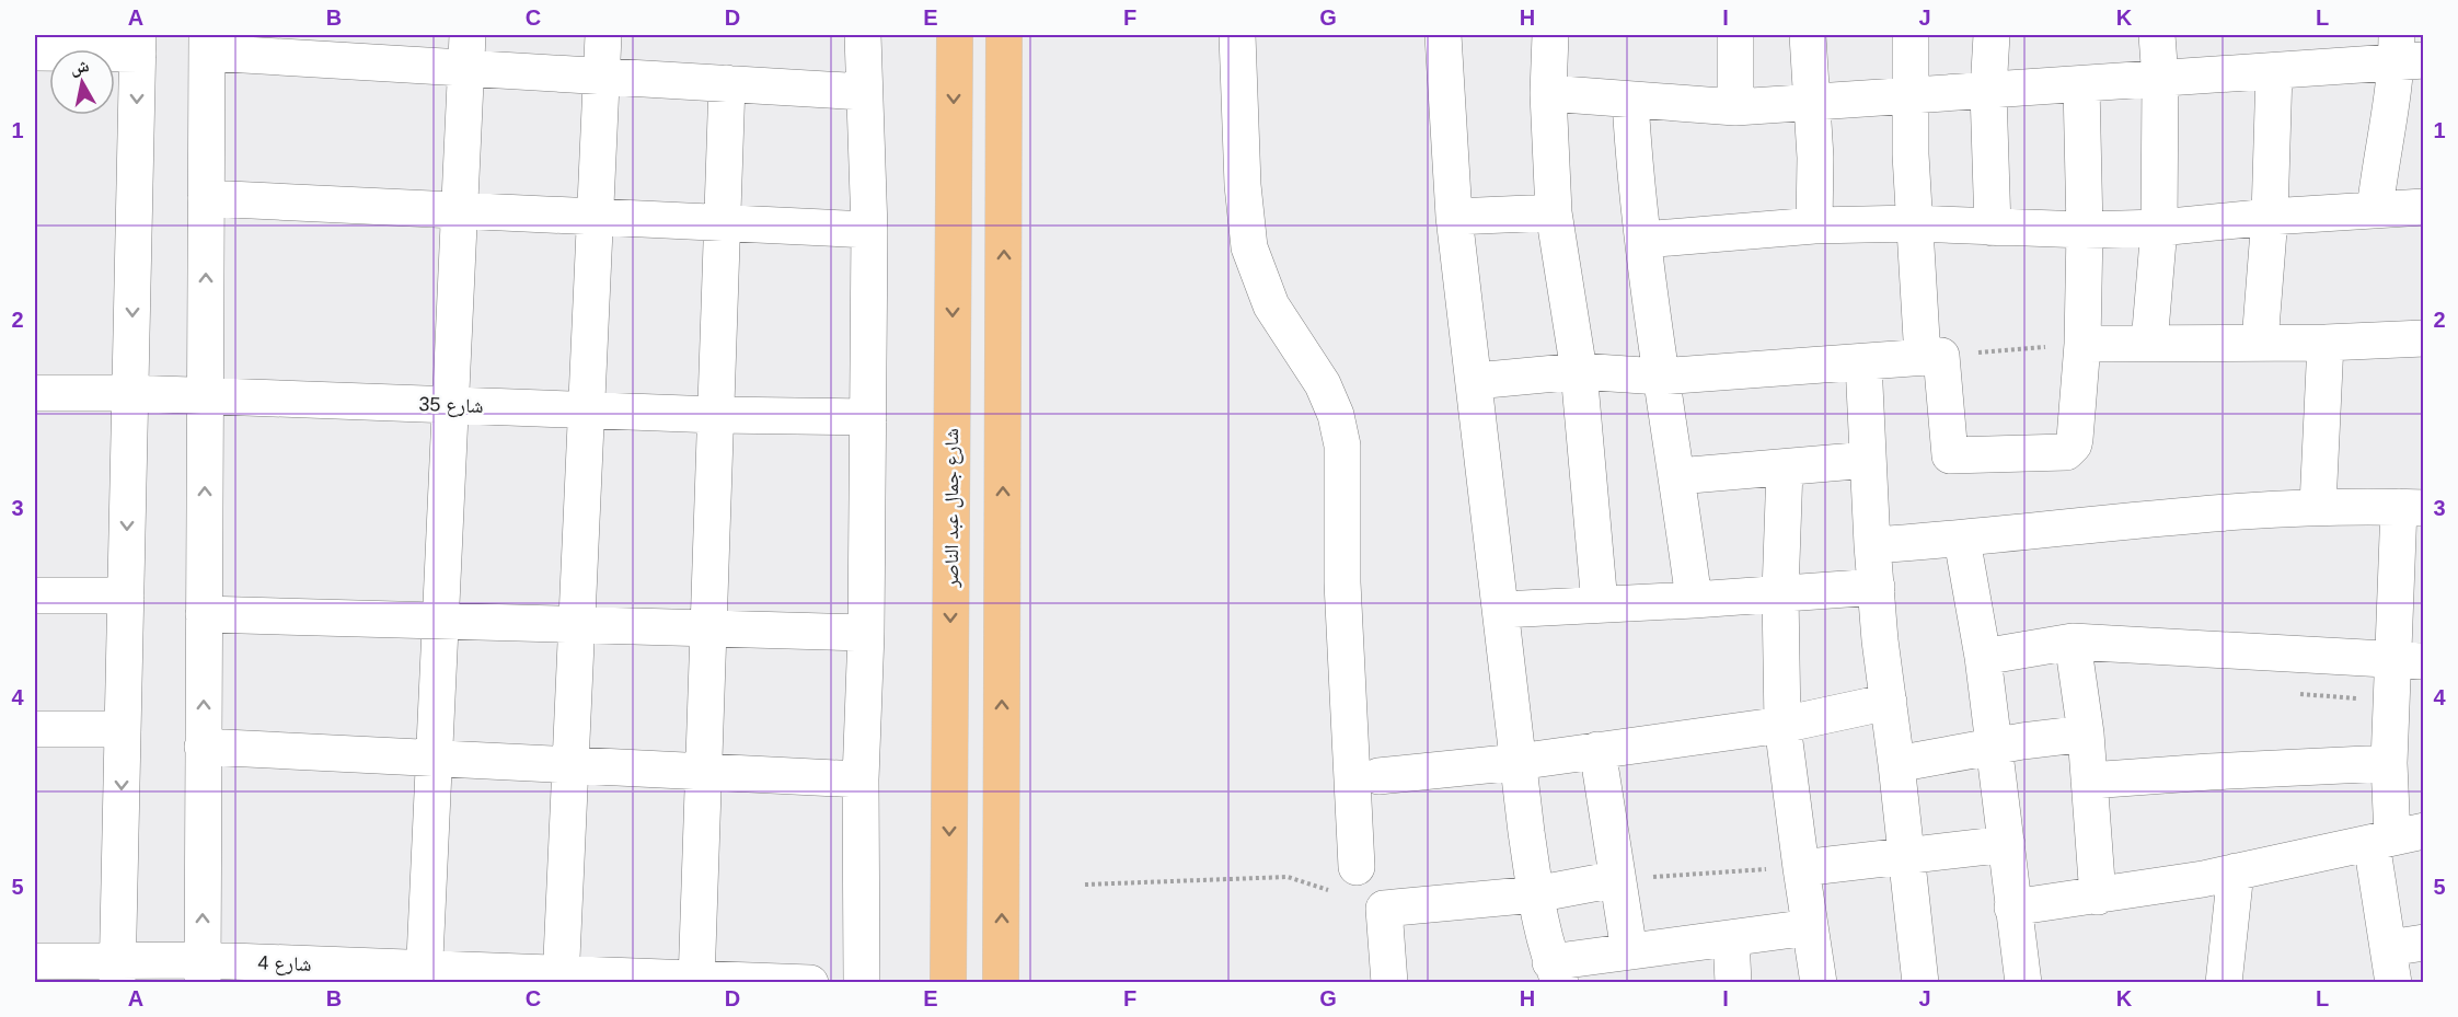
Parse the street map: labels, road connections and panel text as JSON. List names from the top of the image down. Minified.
{"streets":{"main road":["شارع جمال عبد الناصر"],"street":["شارع 35","شارع 4"]},"north":"top","grid":{"columns":["A","B","C","D","E","F","G","H","I","J","K","L"],"rows":["1","2","3","4","5"]}}
